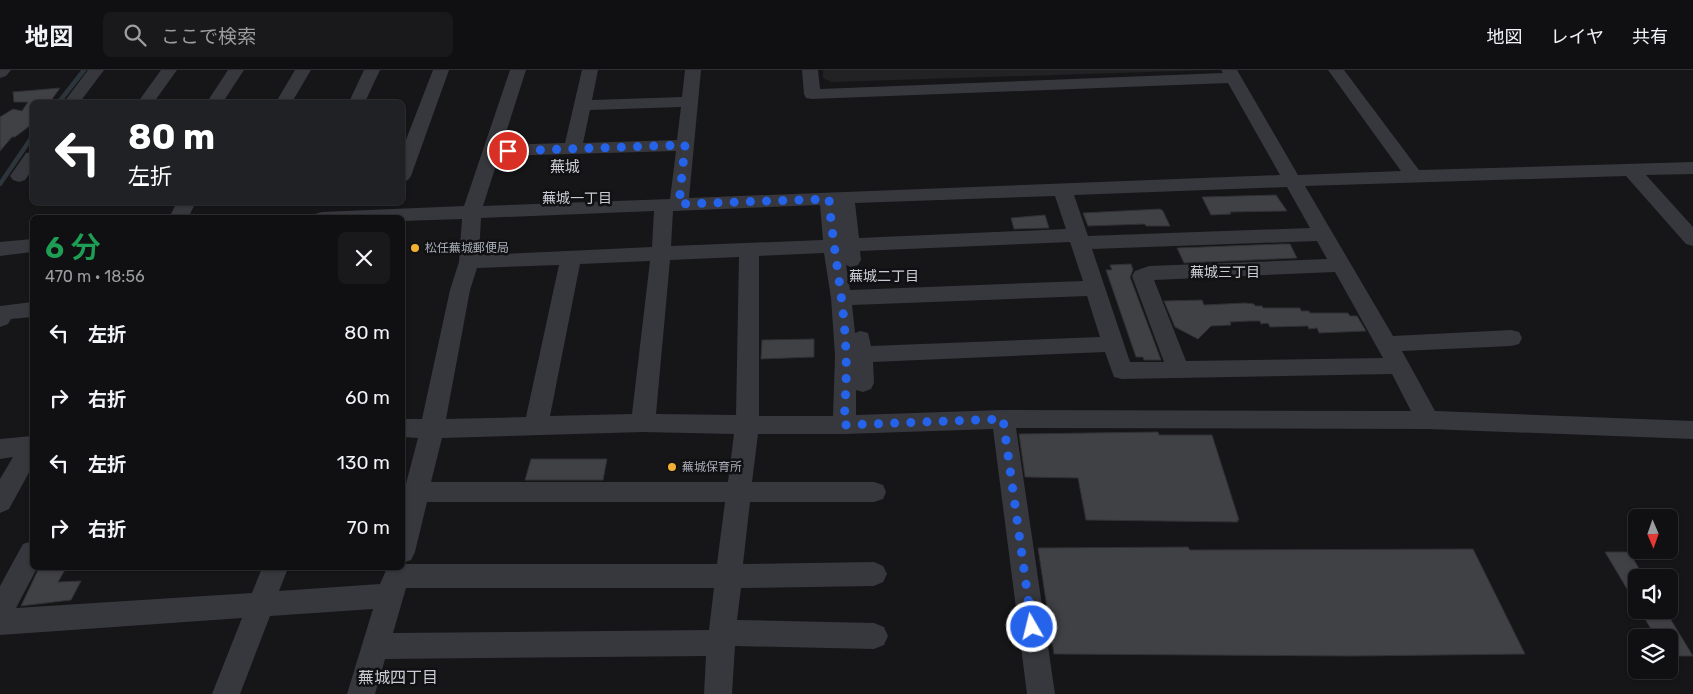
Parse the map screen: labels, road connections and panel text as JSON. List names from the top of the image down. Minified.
{"districts":["蕪城","蕪城一丁目","蕪城三丁目","蕪城二丁目","蕪城四丁目"],"places":["松任蕪城郵便局","蕪城保育所"],"north":"bottom","page":{"header":"地図","search":"ここで検索","nav":["地図","レイヤ","共有"],"turn":["80 m","左折"],"heading":["6 分","470 m · 18:56"],"list":[{"name":"左折","value":"80 m"},{"name":"右折","value":"60 m"},{"name":"左折","value":"130 m"},{"name":"右折","value":"70 m"}]}}
